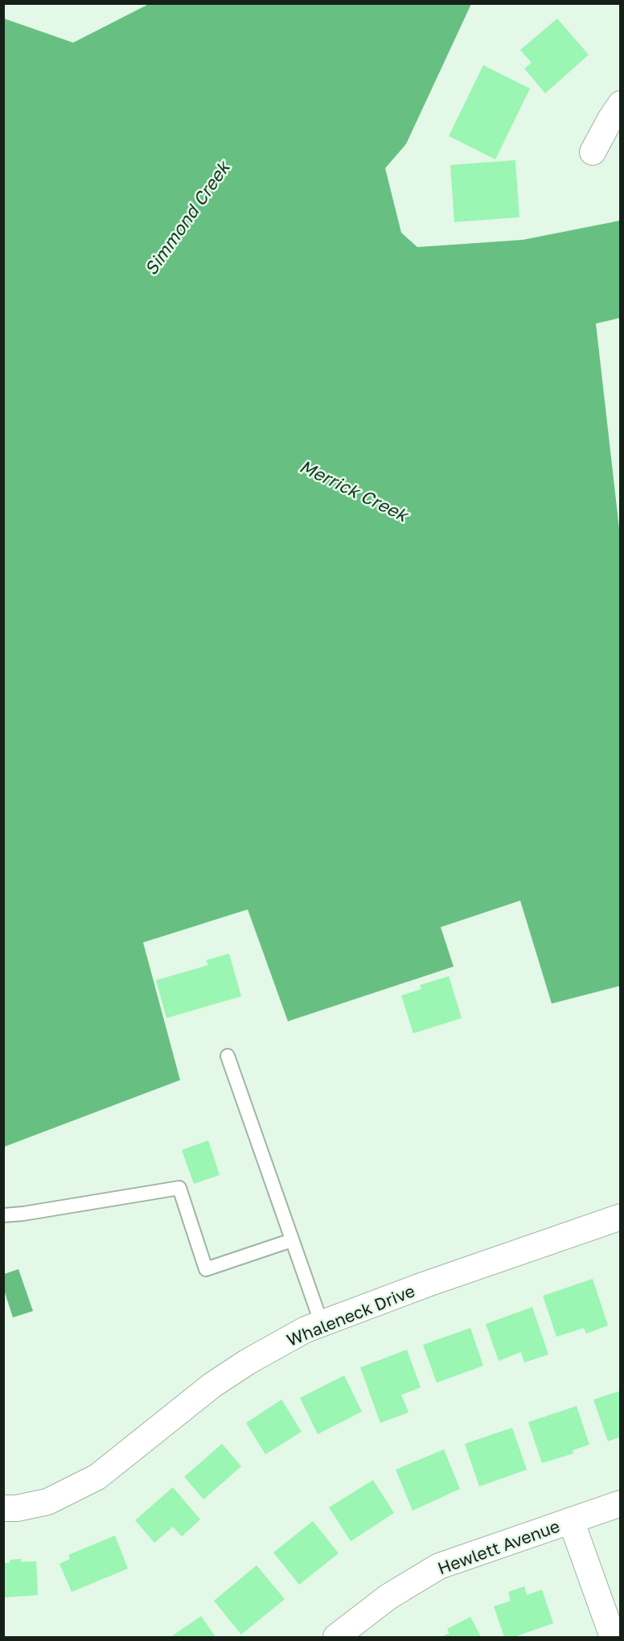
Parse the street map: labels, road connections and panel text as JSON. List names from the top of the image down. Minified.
{"streets":{"street":["Whaleneck Drive","Hewlett Avenue"]},"water":["Simmond Creek","Merrick Creek"]}
